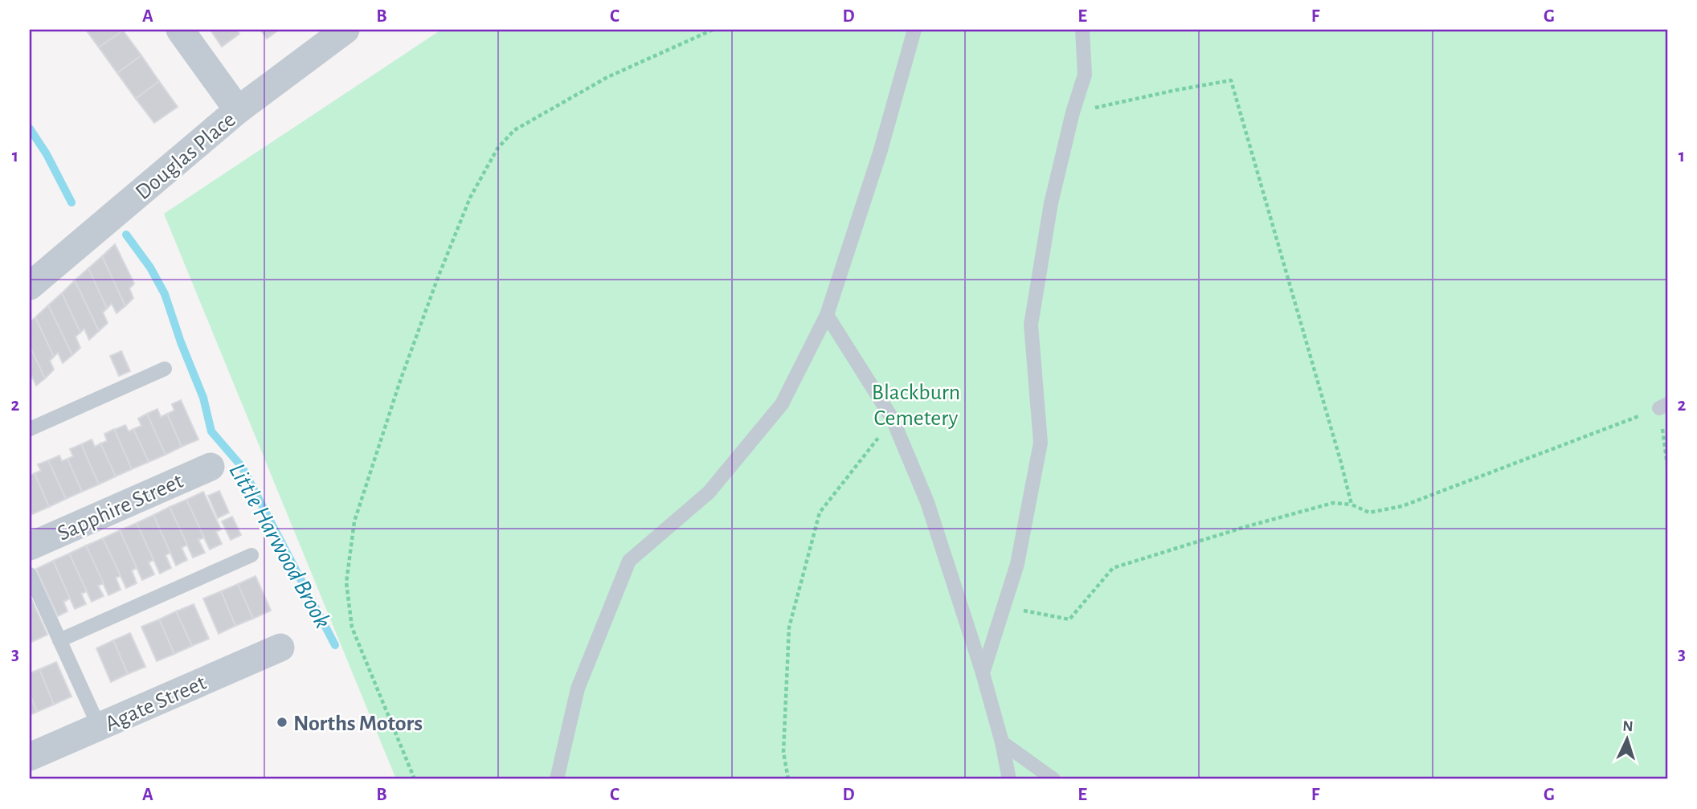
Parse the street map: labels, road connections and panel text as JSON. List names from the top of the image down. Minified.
{"streets":{"street":["Douglas Place","Sapphire Street","Agate Street"]},"water":["Little Harwood Brook"],"parks":["Blackburn Cemetery"],"places":["Norths Motors"],"north":"top","grid":{"columns":["A","B","C","D","E","F","G"],"rows":["1","2","3"]}}
